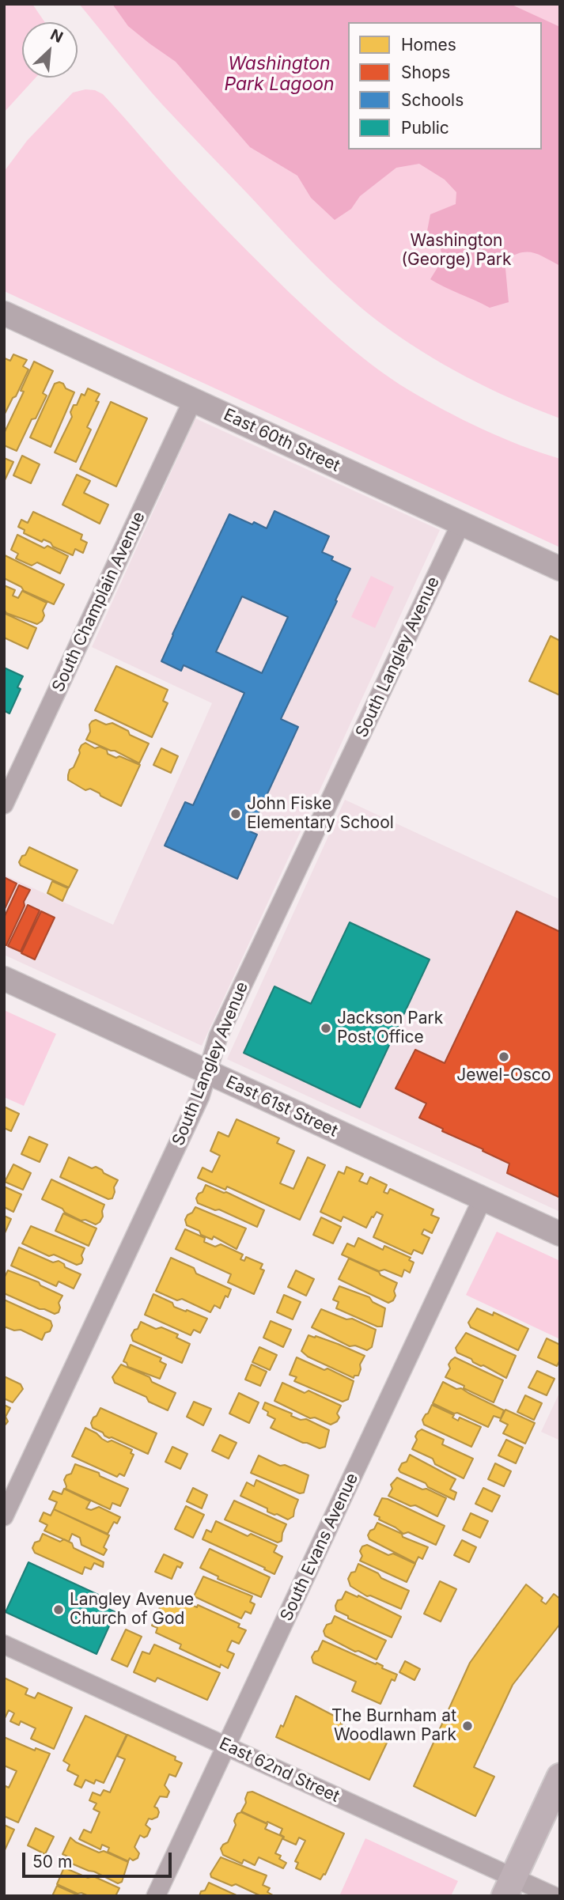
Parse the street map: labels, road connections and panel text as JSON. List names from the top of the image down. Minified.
{"streets":{"street":["East 60th Street","South Champlain Avenue","South Langley Avenue","East 61st Street","South Evans Avenue","East 62nd Street"]},"crossings":[["East 60th Street","South Champlain Avenue"],["East 60th Street","South Langley Avenue"],["South Langley Avenue","East 61st Street"],["East 61st Street","South Evans Avenue"],["South Evans Avenue","East 62nd Street"]],"water":["Washington Park Lagoon"],"parks":["Washington (George) Park"],"places":["John Fiske Elementary School","Jackson Park Post Office","Jewel-Osco","Langley Avenue Church of God","The Burnham at Woodlawn Park"],"legend":["Homes","Shops","Schools","Public"],"scale_bar":"50 m","north":"top right"}
